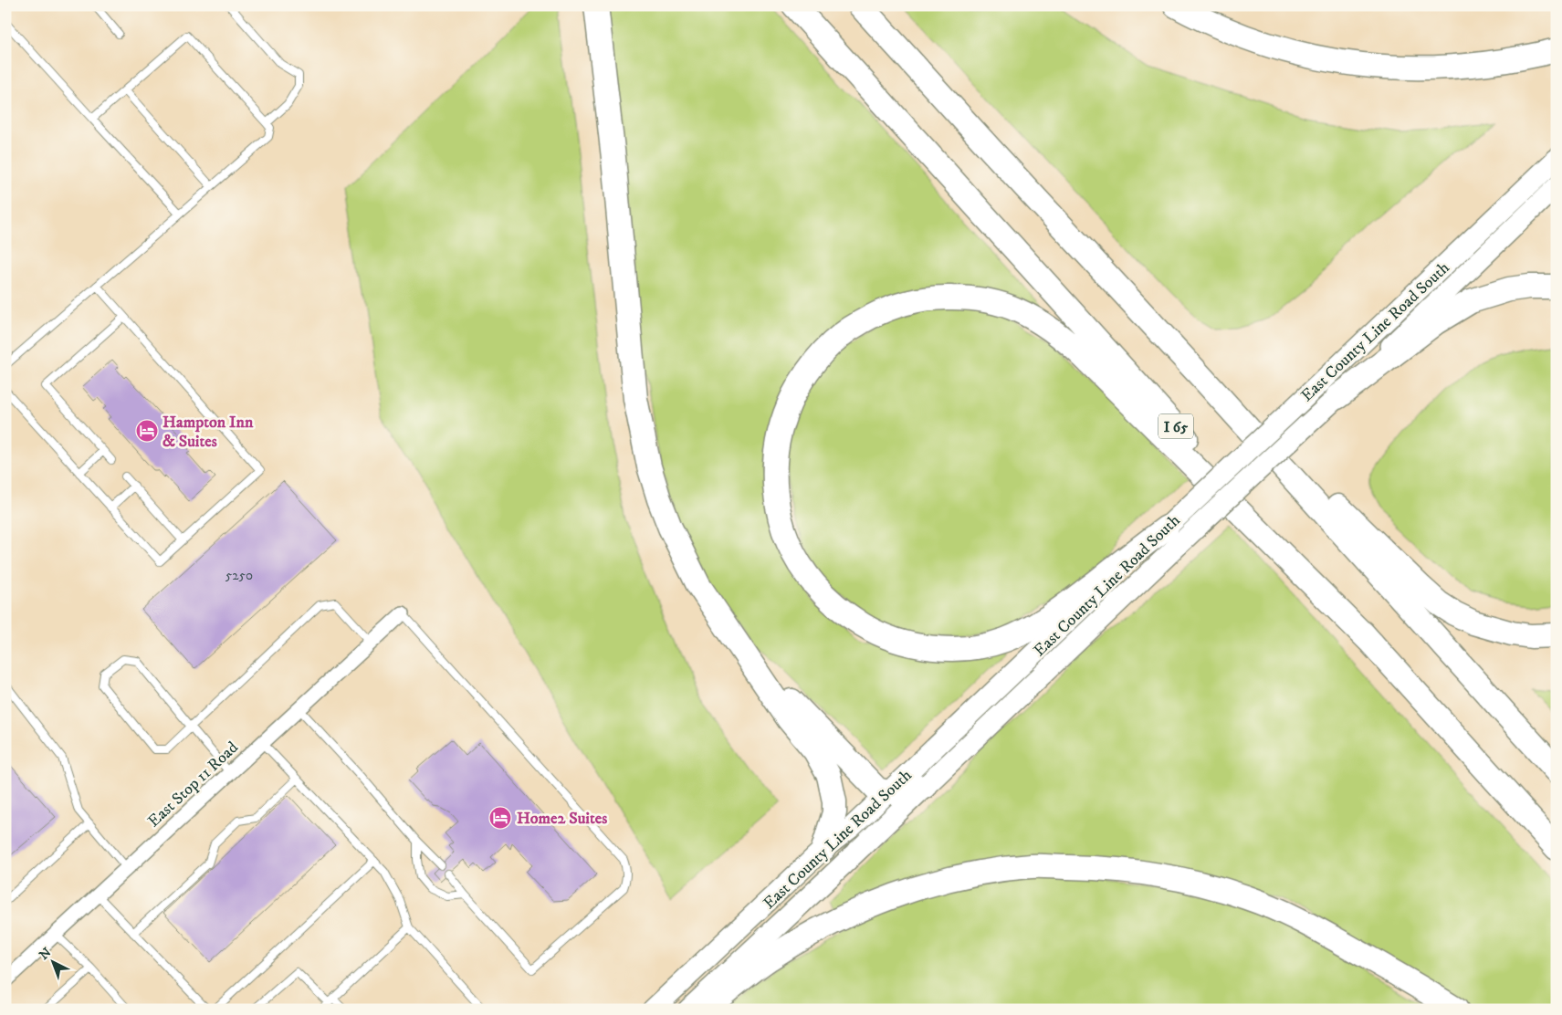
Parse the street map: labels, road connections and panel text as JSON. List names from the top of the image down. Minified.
{"streets":{"highway":["I 65"],"main road":["East County Line Road South"],"street":["East Stop 11 Road"]},"places":{"hotel":["Hampton Inn & Suites","Home2 Suites"]},"house_numbers":["5250"],"north":"top left"}
